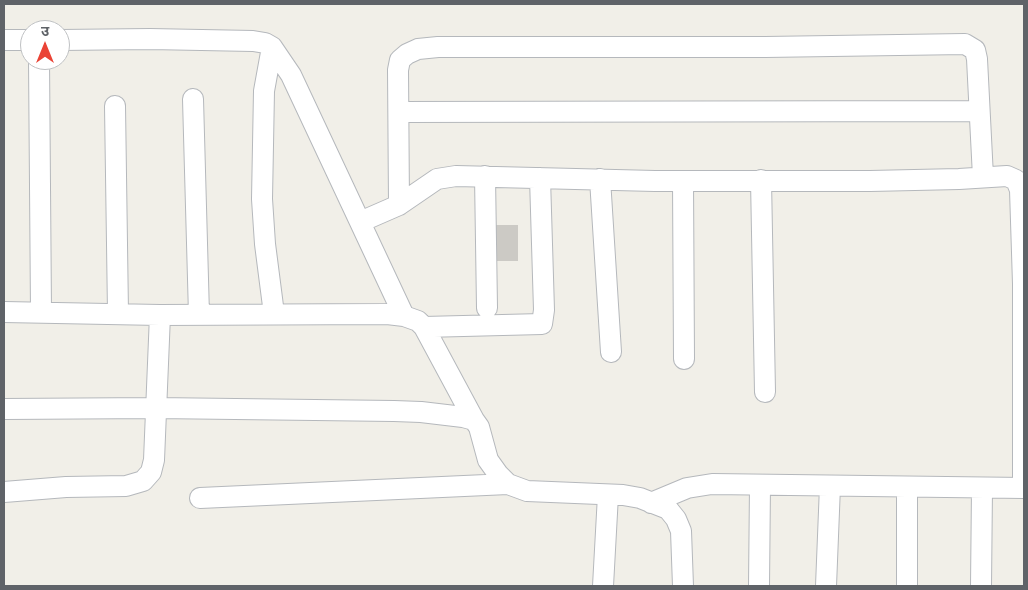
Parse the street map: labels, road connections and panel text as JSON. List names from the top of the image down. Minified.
{"north":"top"}
